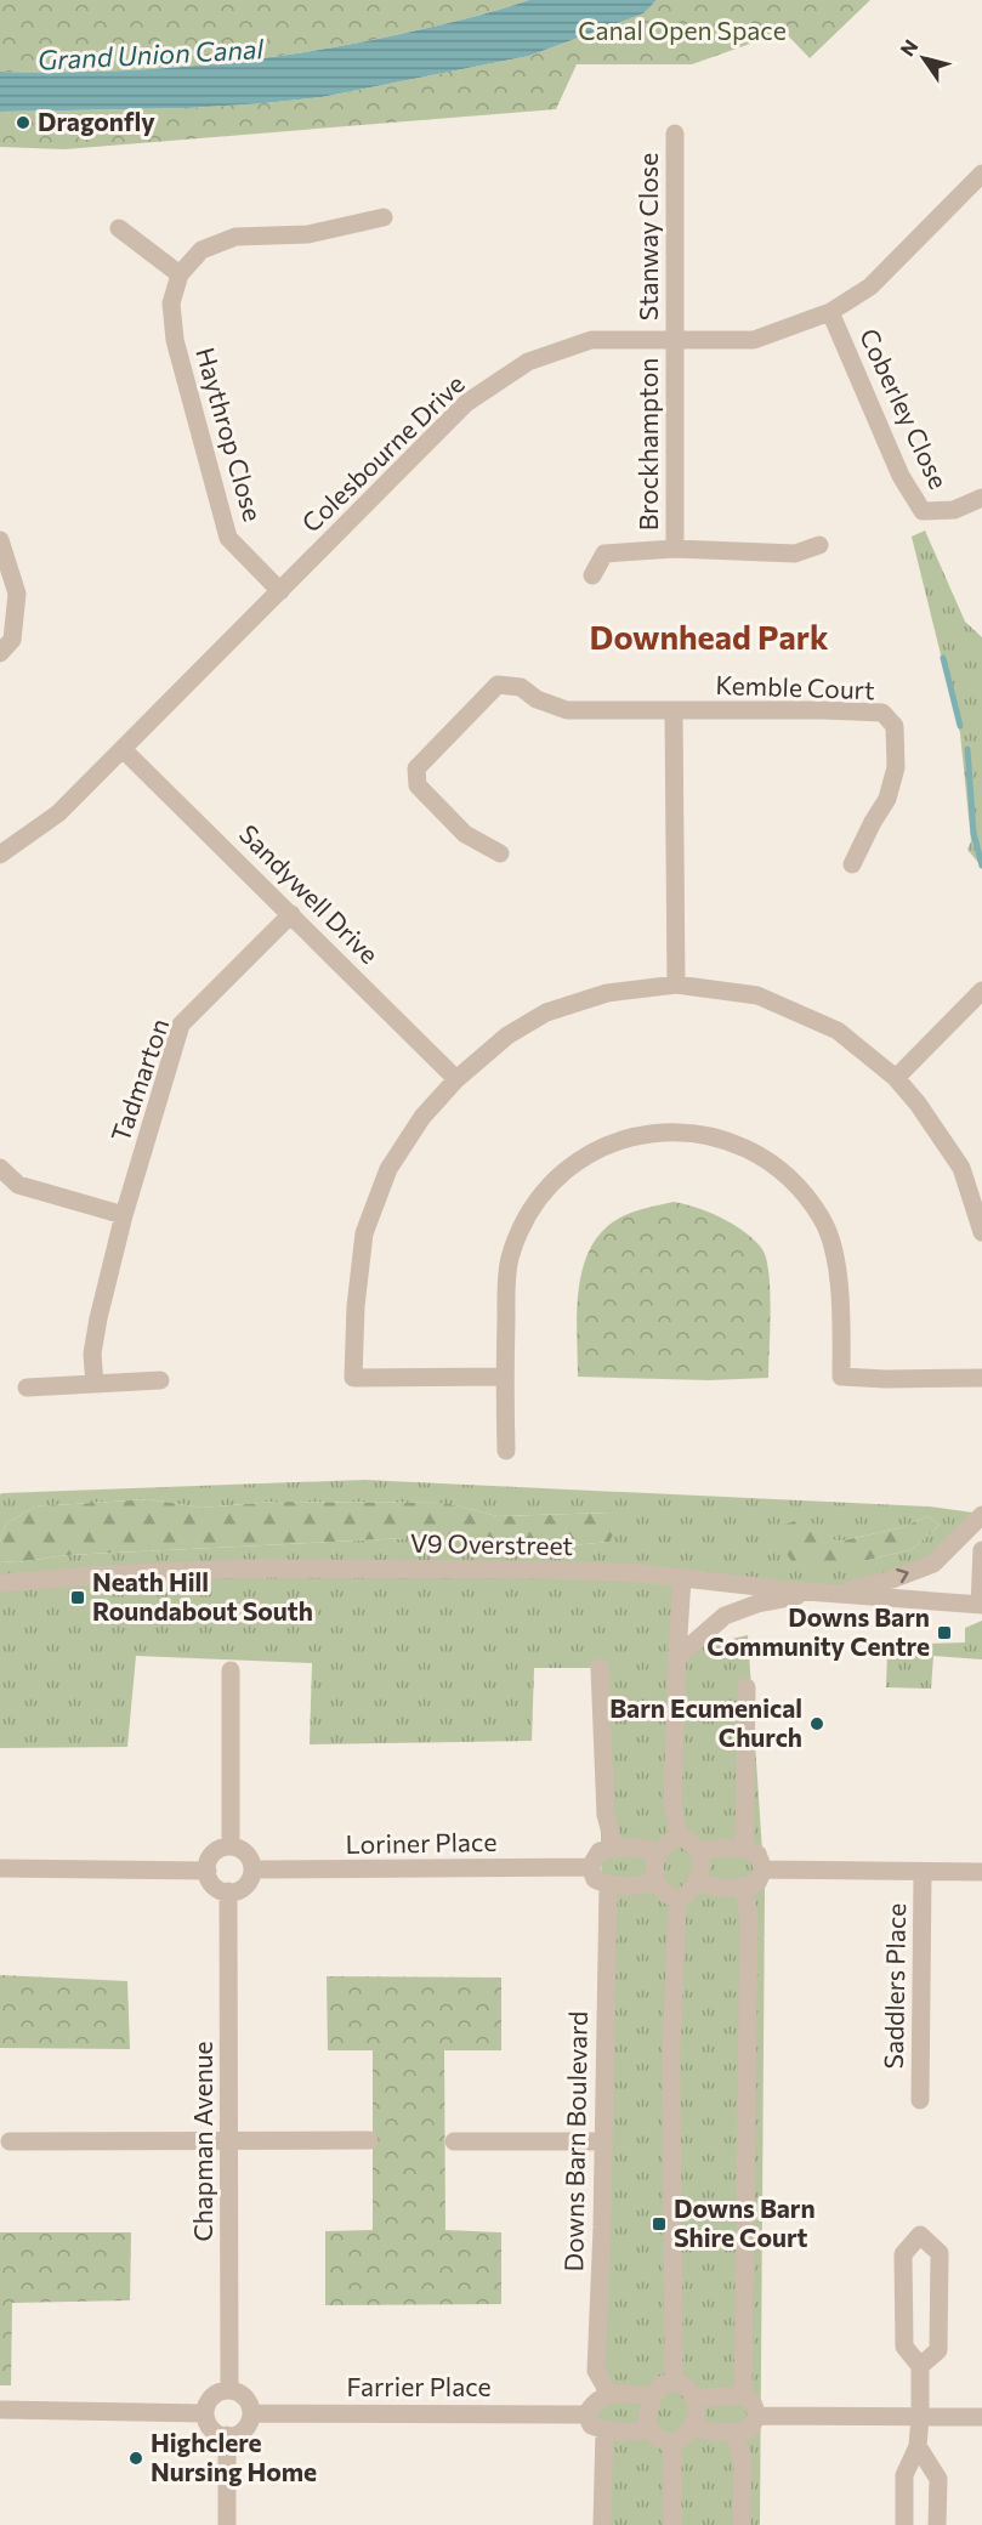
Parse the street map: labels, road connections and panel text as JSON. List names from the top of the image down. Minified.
{"streets":{"street":["Stanway Close","Coberley Close","Haythrop Close","Brockhampton","Colesbourne Drive","Kemble Court","Sandywell Drive","Tadmarton","V9 Overstreet","Loriner Place","Saddlers Place","Chapman Avenue","Downs Barn Boulevard","Farrier Place"]},"crossings":[["Stanway Close","Brockhampton"],["Stanway Close","Colesbourne Drive"],["Coberley Close","Colesbourne Drive"],["Haythrop Close","Colesbourne Drive"],["Brockhampton","Colesbourne Drive"],["Colesbourne Drive","Sandywell Drive"],["Sandywell Drive","Tadmarton"],["Loriner Place","Chapman Avenue"],["Chapman Avenue","Farrier Place"]],"districts":["Downhead Park"],"water":["Grand Union Canal"],"parks":["Canal Open Space"],"places":{"other":["Dragonfly","Barn Ecumenical Church","Highclere Nursing Home"],"transit":["Neath Hill Roundabout South","Downs Barn Community Centre","Downs Barn Shire Court"]},"north":"top left"}
